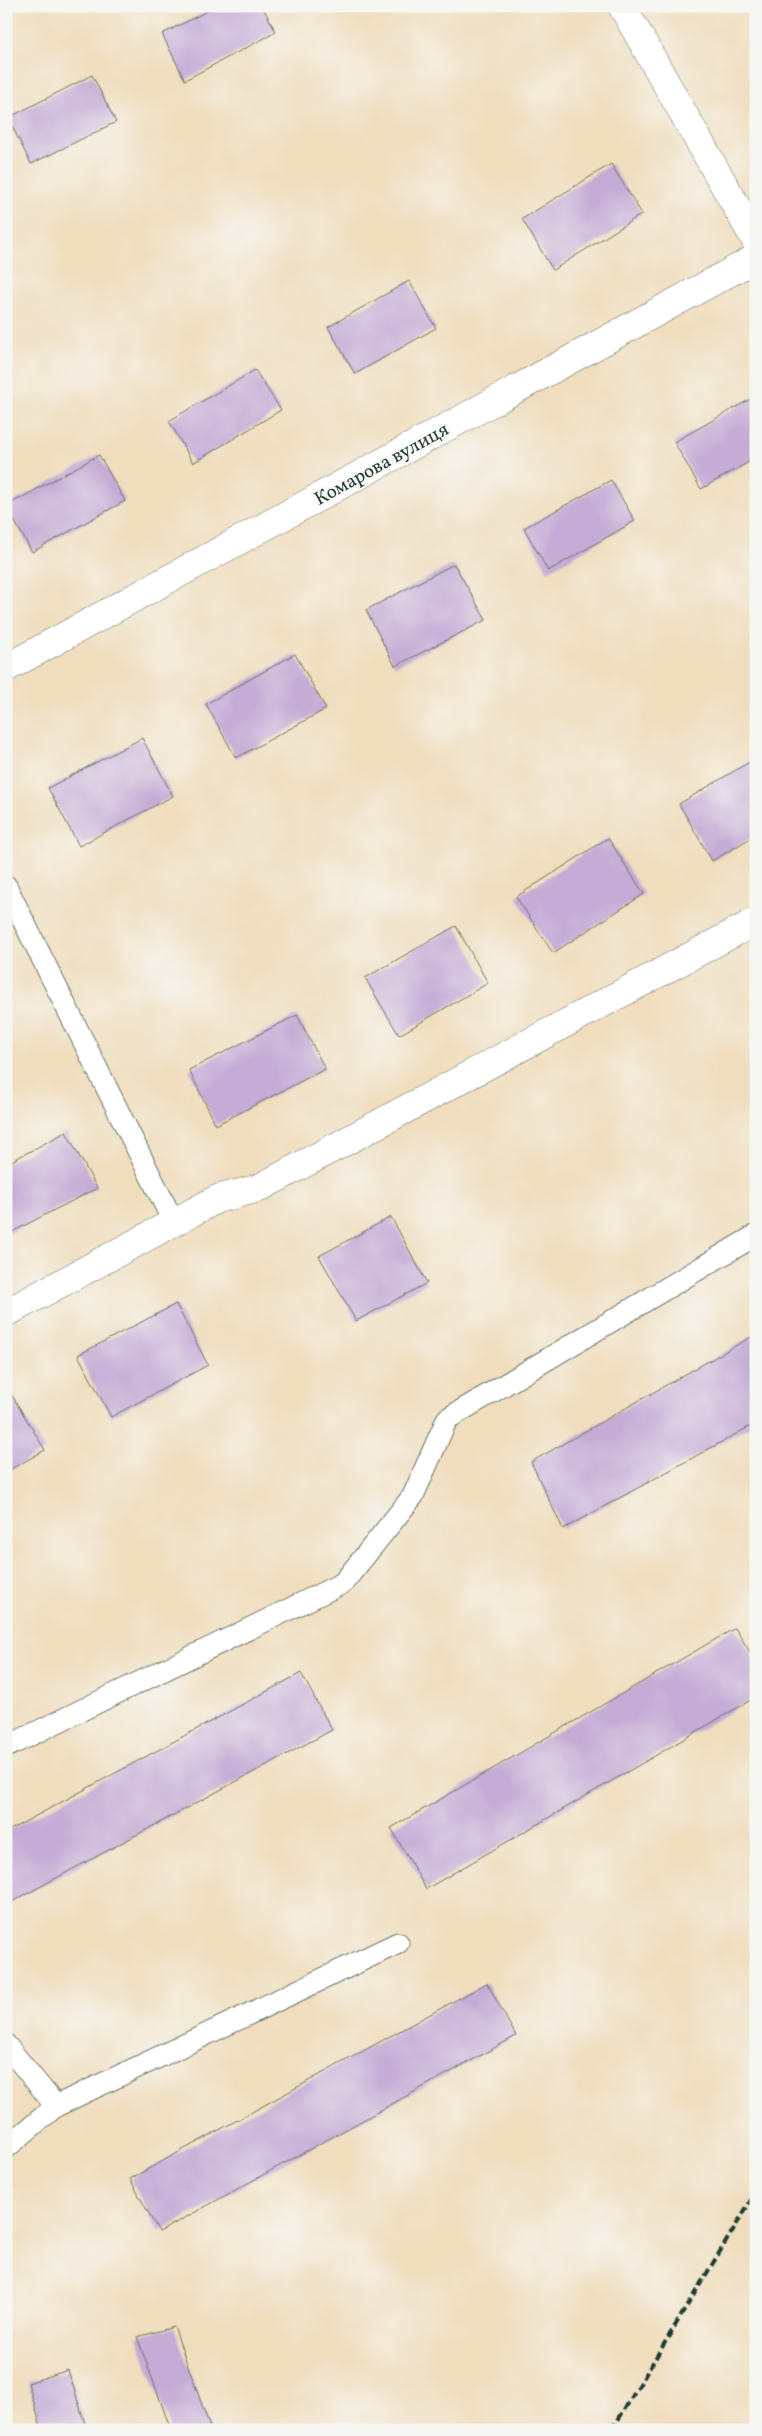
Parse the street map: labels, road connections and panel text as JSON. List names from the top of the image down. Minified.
{"streets":{"street":["Комарова вулиця"]}}
